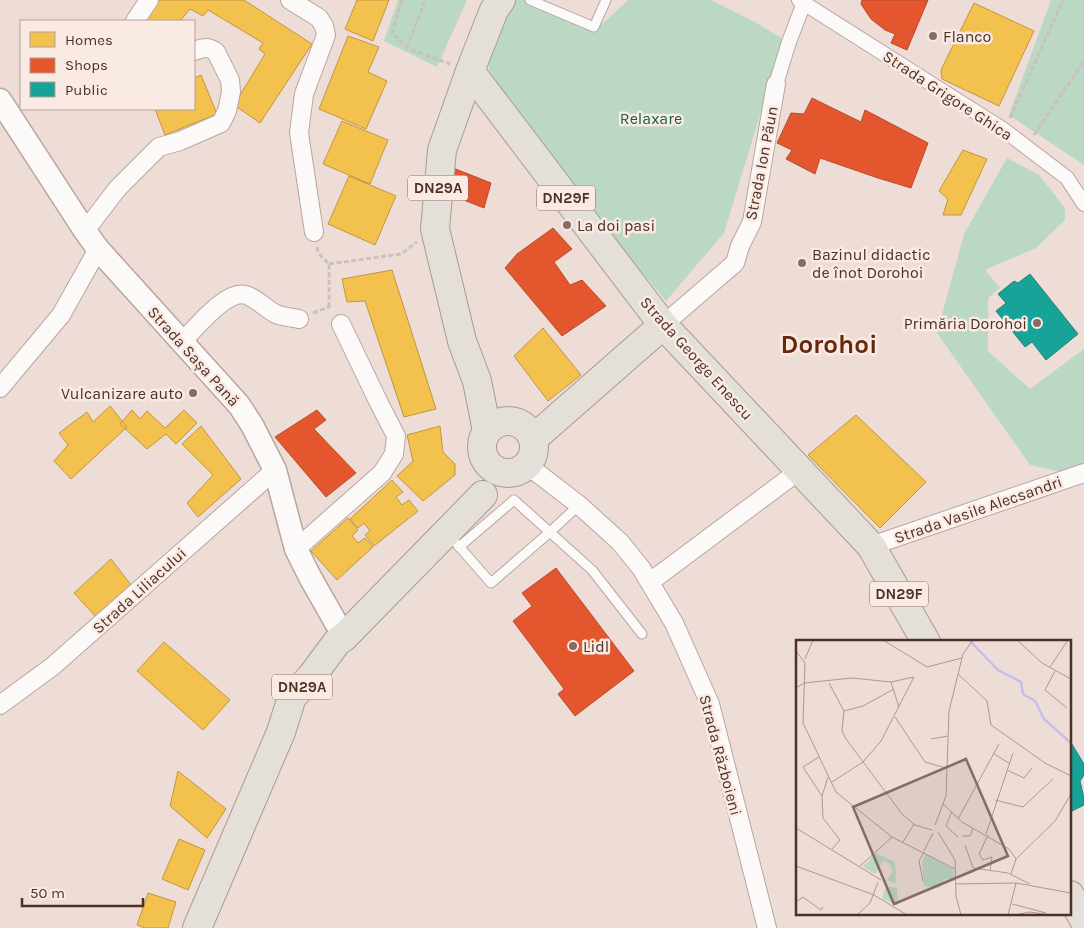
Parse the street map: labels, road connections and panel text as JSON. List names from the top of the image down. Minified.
{"streets":{"main road":["DN29A","DN29F","Strada George Enescu"],"street":["Strada Grigore Ghica","Strada Ion Păun","Strada Sașa Pană","Strada Vasile Alecsandri","Strada Liliacului","Strada Războieni"]},"crossings":[["Strada Grigore Ghica","Strada Ion Păun"],["Strada Ion Păun","Strada George Enescu"],["DN29A","Strada Sașa Pană"],["DN29A","Strada George Enescu"],["DN29A","Strada Războieni"],["Strada Sașa Pană","Strada Liliacului"],["Strada George Enescu","Strada Vasile Alecsandri"]],"districts":["Dorohoi"],"parks":["Relaxare"],"places":["Flanco","La doi pasi","Bazinul didactic de înot Dorohoi","Primăria Dorohoi","Vulcanizare auto","Lidl"],"legend":["Homes","Shops","Public"],"scale_bar":"50 m"}
